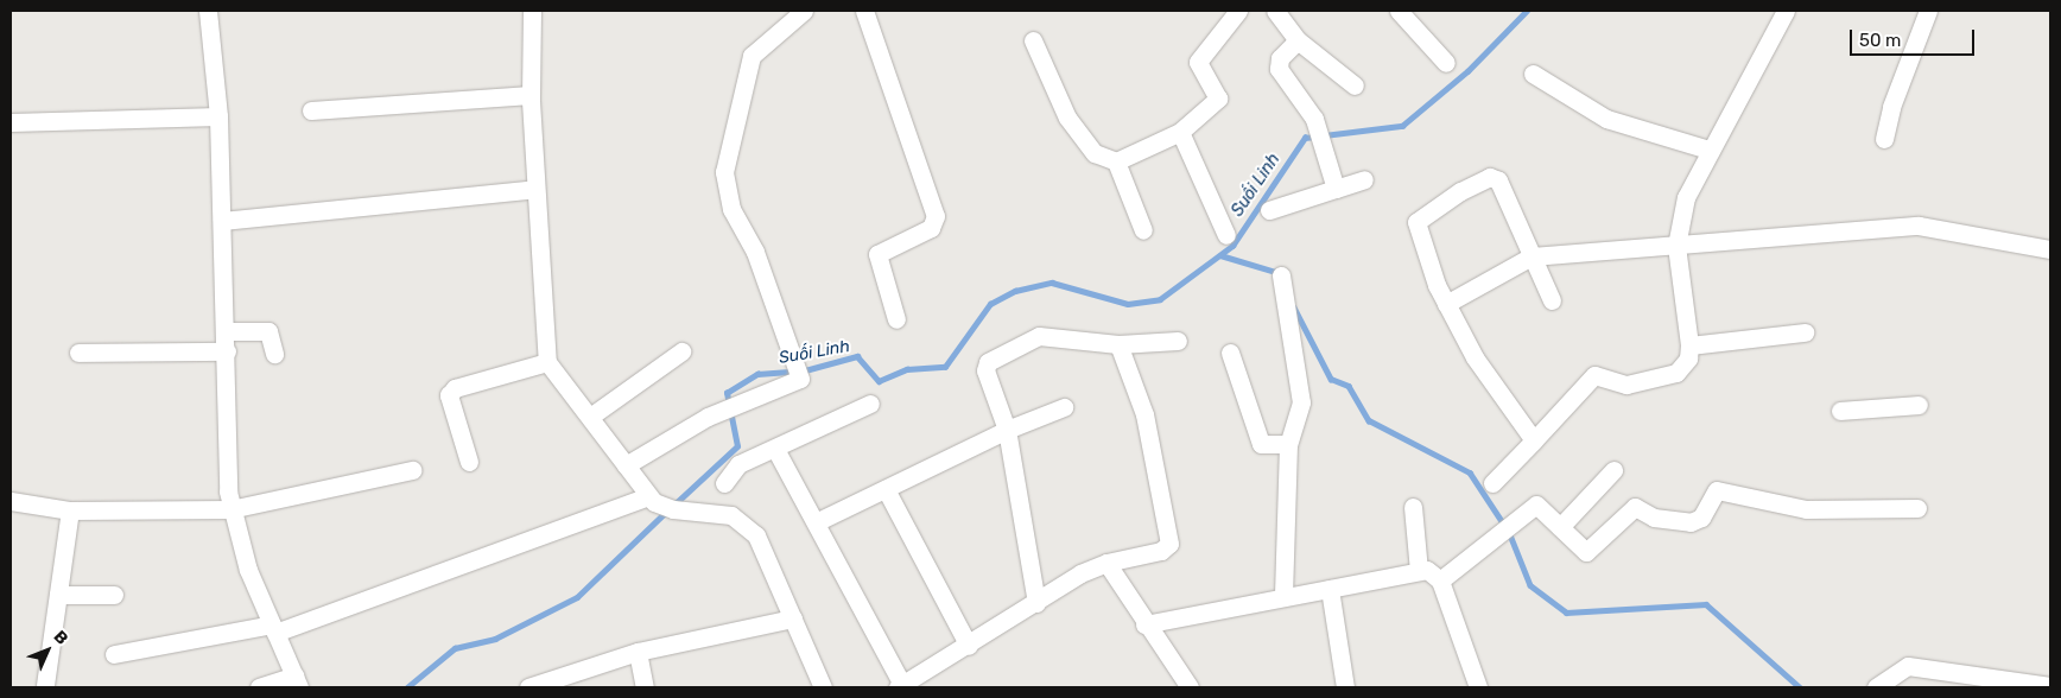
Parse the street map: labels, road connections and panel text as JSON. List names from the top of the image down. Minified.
{"water":["Suối Linh"],"scale_bar":"50 m","north":"top right"}
